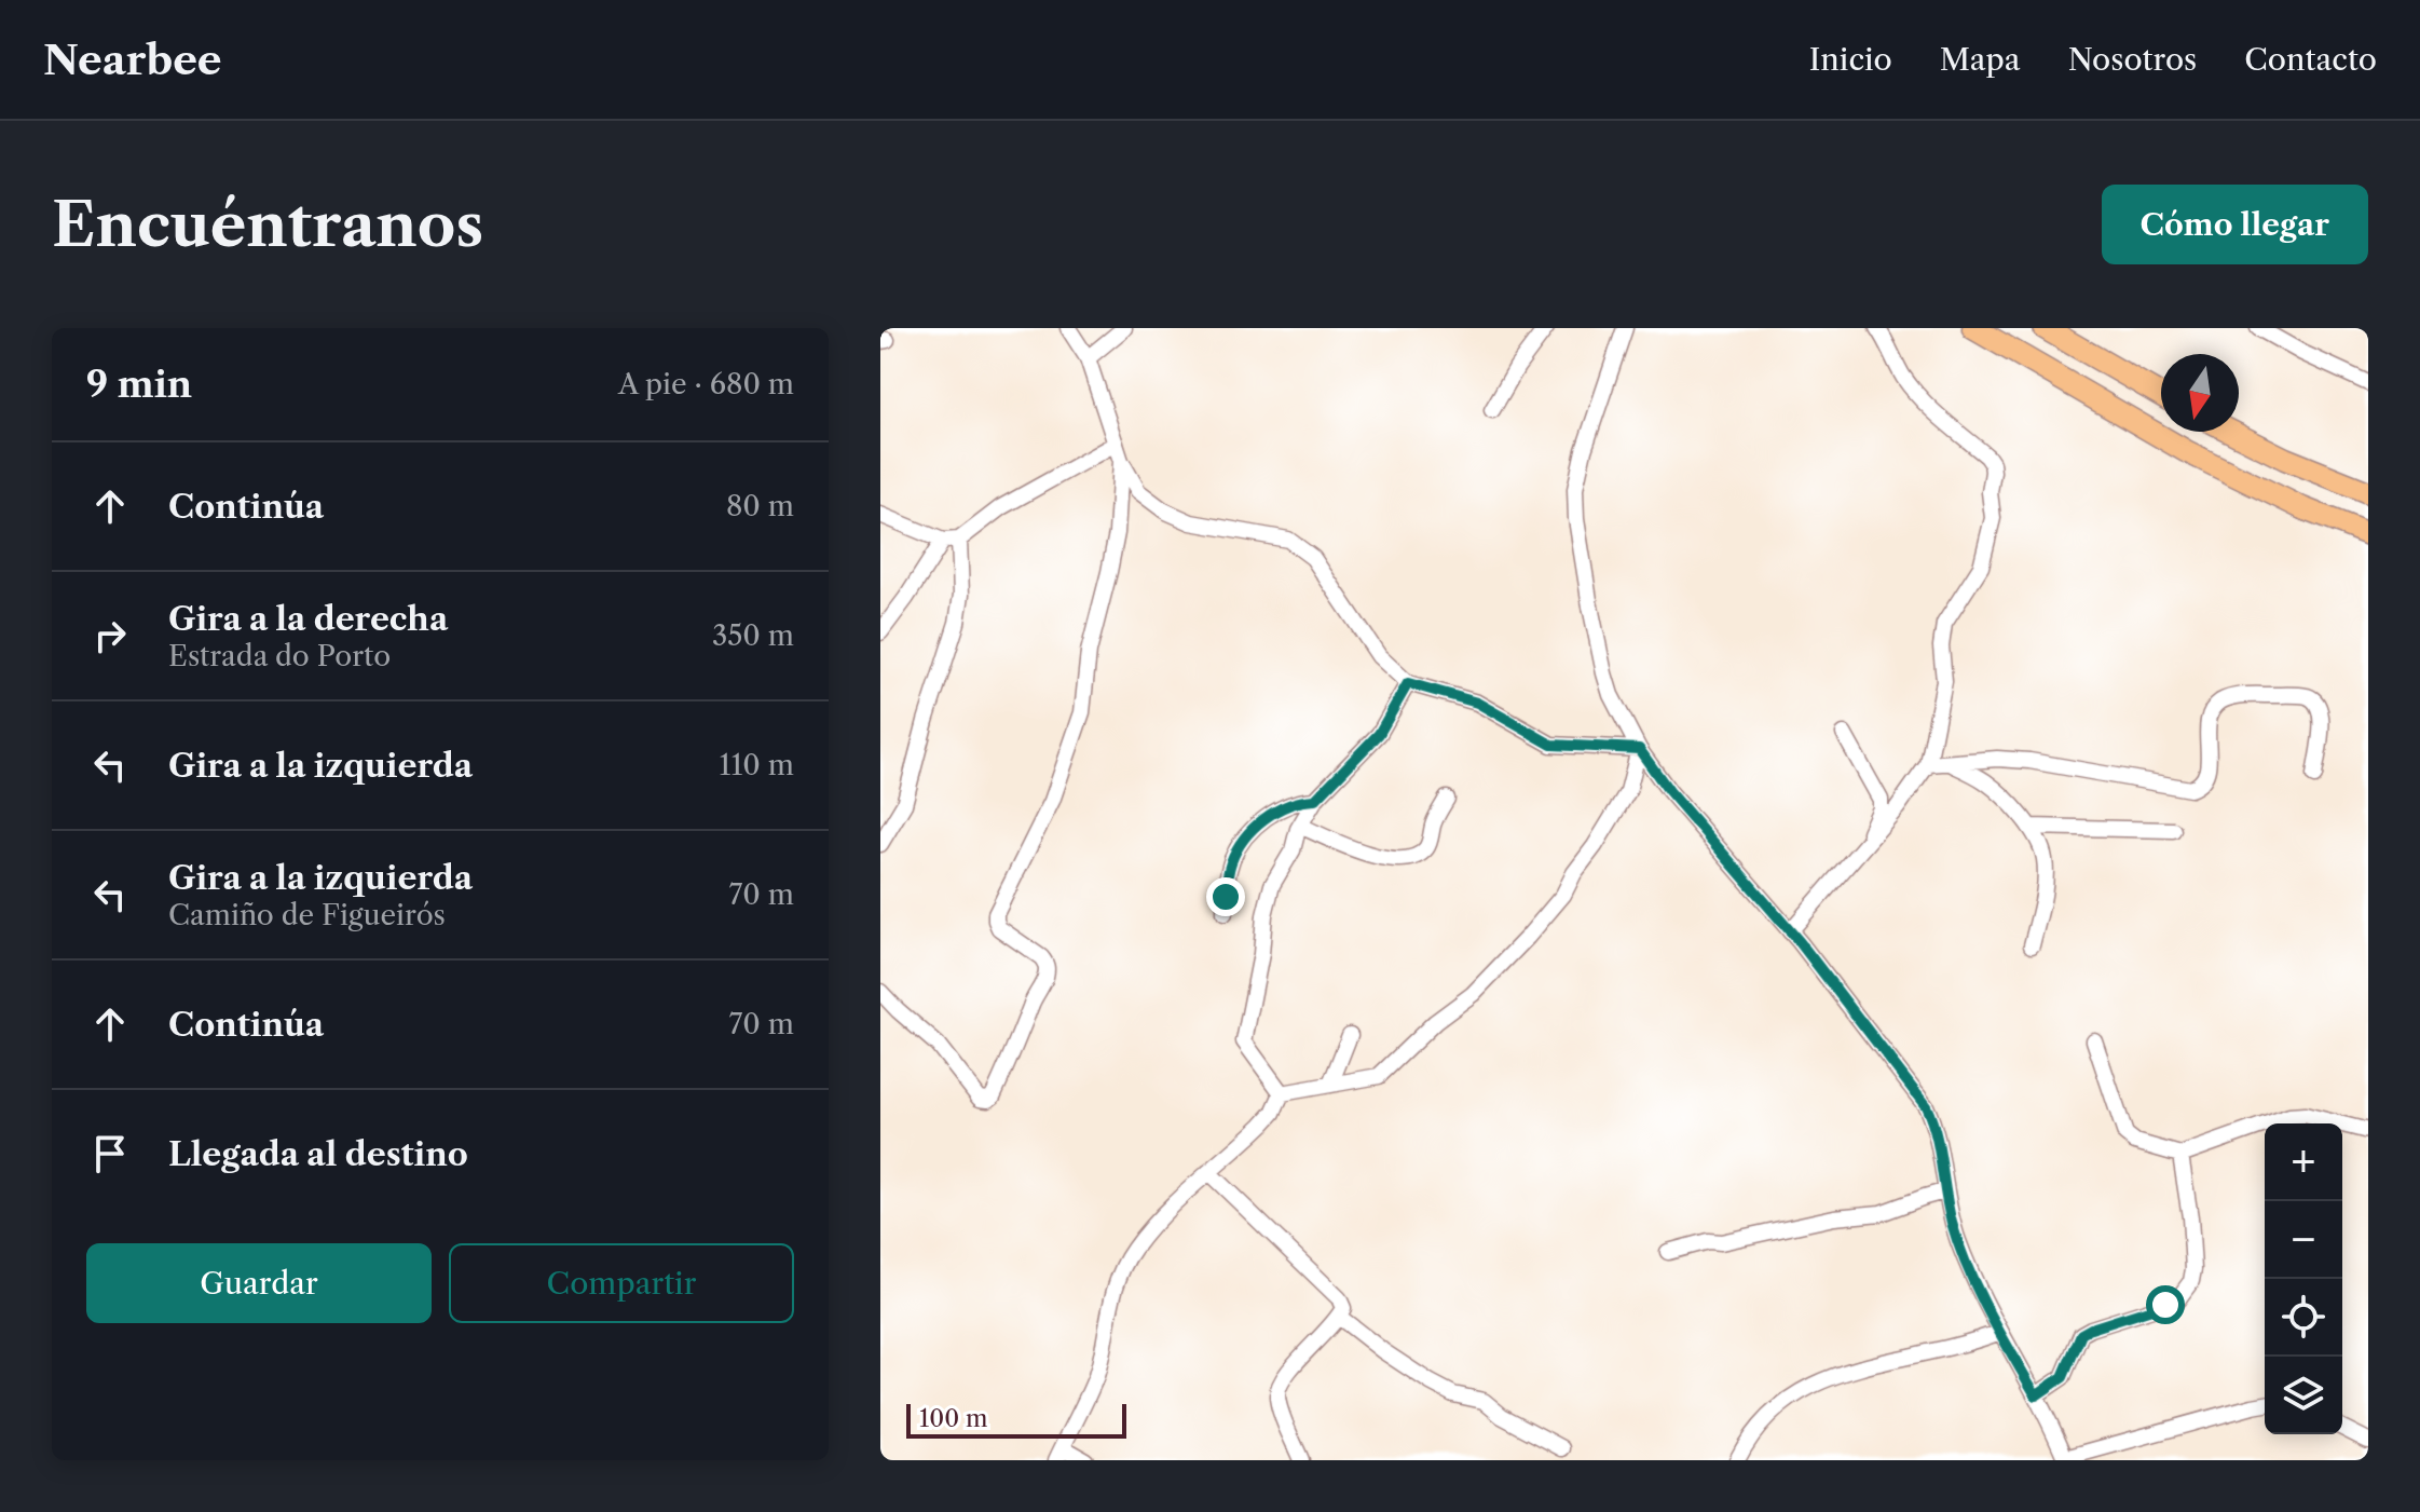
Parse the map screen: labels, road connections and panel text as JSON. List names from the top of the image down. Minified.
{"scale_bar":"100 m","north":"bottom","page":{"header":"Nearbee","nav":["Inicio","Mapa","Nosotros","Contacto"],"buttons":["Cómo llegar",["Guardar","Compartir"]],"title":"Encuéntranos","heading":["9 min","A pie · 680 m"],"list":[["Continúa","80 m"],["Gira a la derecha","Estrada do Porto","350 m"],["Gira a la izquierda","110 m"],["Gira a la izquierda","Camiño de Figueirós","70 m"],["Continúa","70 m"],"Llegada al destino"],"map_buttons":["+","−"],"scale":"100 m"}}
